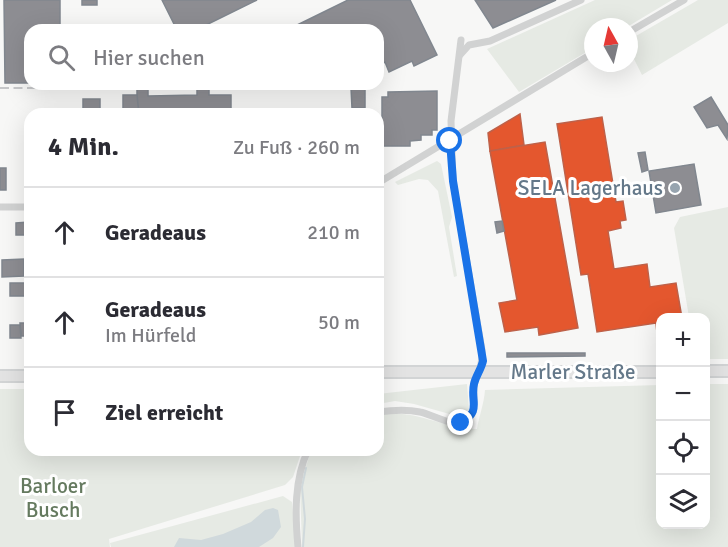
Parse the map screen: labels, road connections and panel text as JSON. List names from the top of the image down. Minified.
{"streets":{"main road":["Marler Straße"]},"parks":["Barloer Busch"],"places":["SELA Lagerhaus"],"north":"top","page":{"search":"Hier suchen","heading":["4 Min.","Zu Fuß · 260 m"],"list":[["Geradeaus","210 m"],["Geradeaus","Im Hürfeld","50 m"],"Ziel erreicht"],"map_buttons":["+","−"]}}
